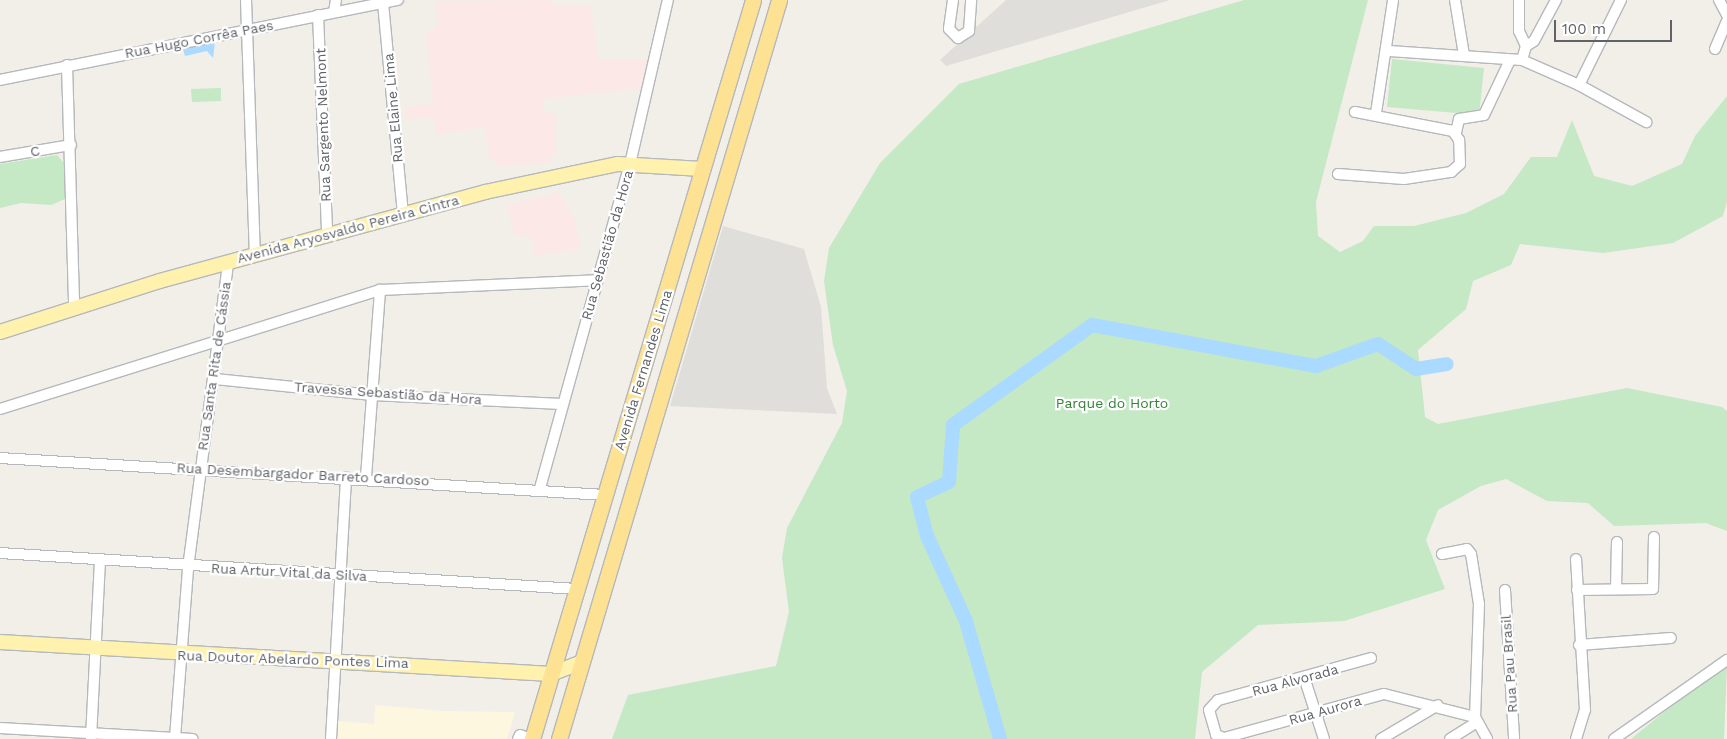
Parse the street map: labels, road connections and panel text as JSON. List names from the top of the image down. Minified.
{"streets":{"highway":["Avenida Fernandes Lima"],"main road":["Avenida Aryosvaldo Pereira Cintra","Rua Doutor Abelardo Pontes Lima"],"street":["Rua Hugo Corrêa Paes","Rua Elaine Lima","Rua Sargento Nelmont","C","Rua Sebastião da Hora","Rua Santa Rita de Cássia","Travessa Sebastião da Hora","Rua Desembargador Barreto Cardoso","Rua Artur Vital da Silva","Rua Pau Brasil","Rua Alvorada","Rua Aurora"]},"crossings":[["Rua Hugo Corrêa Paes","Rua Elaine Lima"],["Rua Hugo Corrêa Paes","Rua Sargento Nelmont"],["Rua Elaine Lima","Avenida Aryosvaldo Pereira Cintra"],["Rua Sargento Nelmont","Avenida Aryosvaldo Pereira Cintra"],["Avenida Aryosvaldo Pereira Cintra","Rua Sebastião da Hora"],["Avenida Aryosvaldo Pereira Cintra","Rua Santa Rita de Cássia"],["Avenida Aryosvaldo Pereira Cintra","Avenida Fernandes Lima"],["Rua Sebastião da Hora","Travessa Sebastião da Hora"],["Rua Sebastião da Hora","Rua Desembargador Barreto Cardoso"],["Rua Santa Rita de Cássia","Travessa Sebastião da Hora"],["Rua Santa Rita de Cássia","Rua Desembargador Barreto Cardoso"],["Rua Santa Rita de Cássia","Rua Artur Vital da Silva"],["Rua Santa Rita de Cássia","Rua Doutor Abelardo Pontes Lima"],["Avenida Fernandes Lima","Rua Desembargador Barreto Cardoso"],["Avenida Fernandes Lima","Rua Artur Vital da Silva"],["Avenida Fernandes Lima","Rua Doutor Abelardo Pontes Lima"],["Rua Alvorada","Rua Aurora"]],"parks":["Parque do Horto"],"scale_bar":"100 m"}
